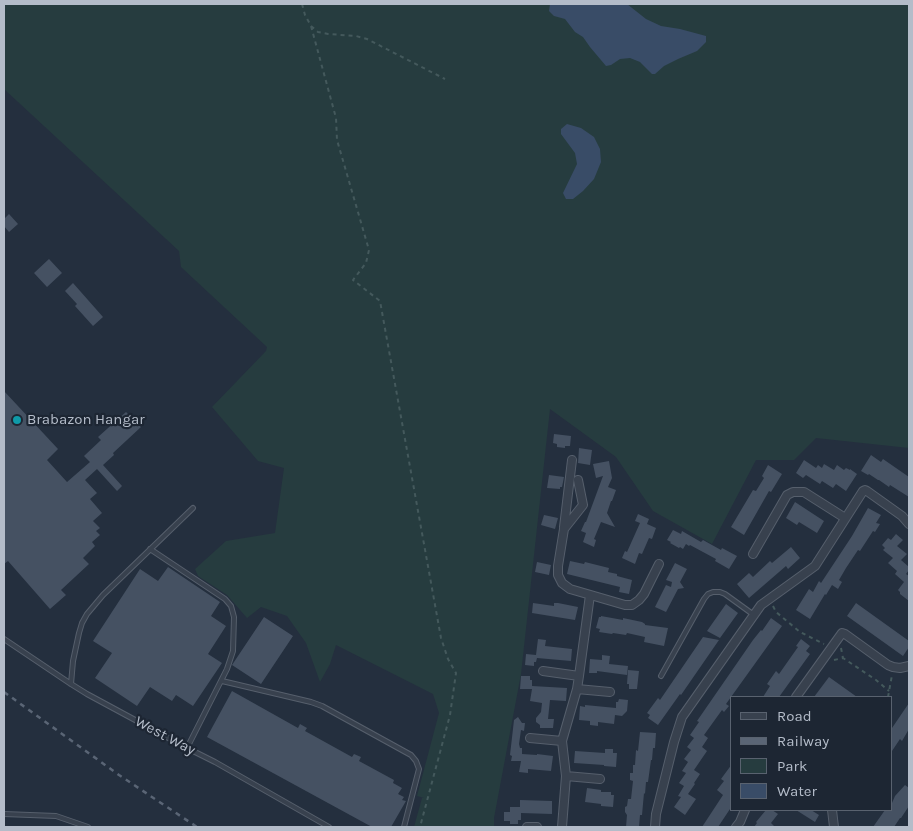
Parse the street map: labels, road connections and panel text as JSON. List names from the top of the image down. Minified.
{"streets":{"lane":["West Way"]},"places":["Brabazon Hangar"],"legend":["Road","Railway","Park","Water"]}
